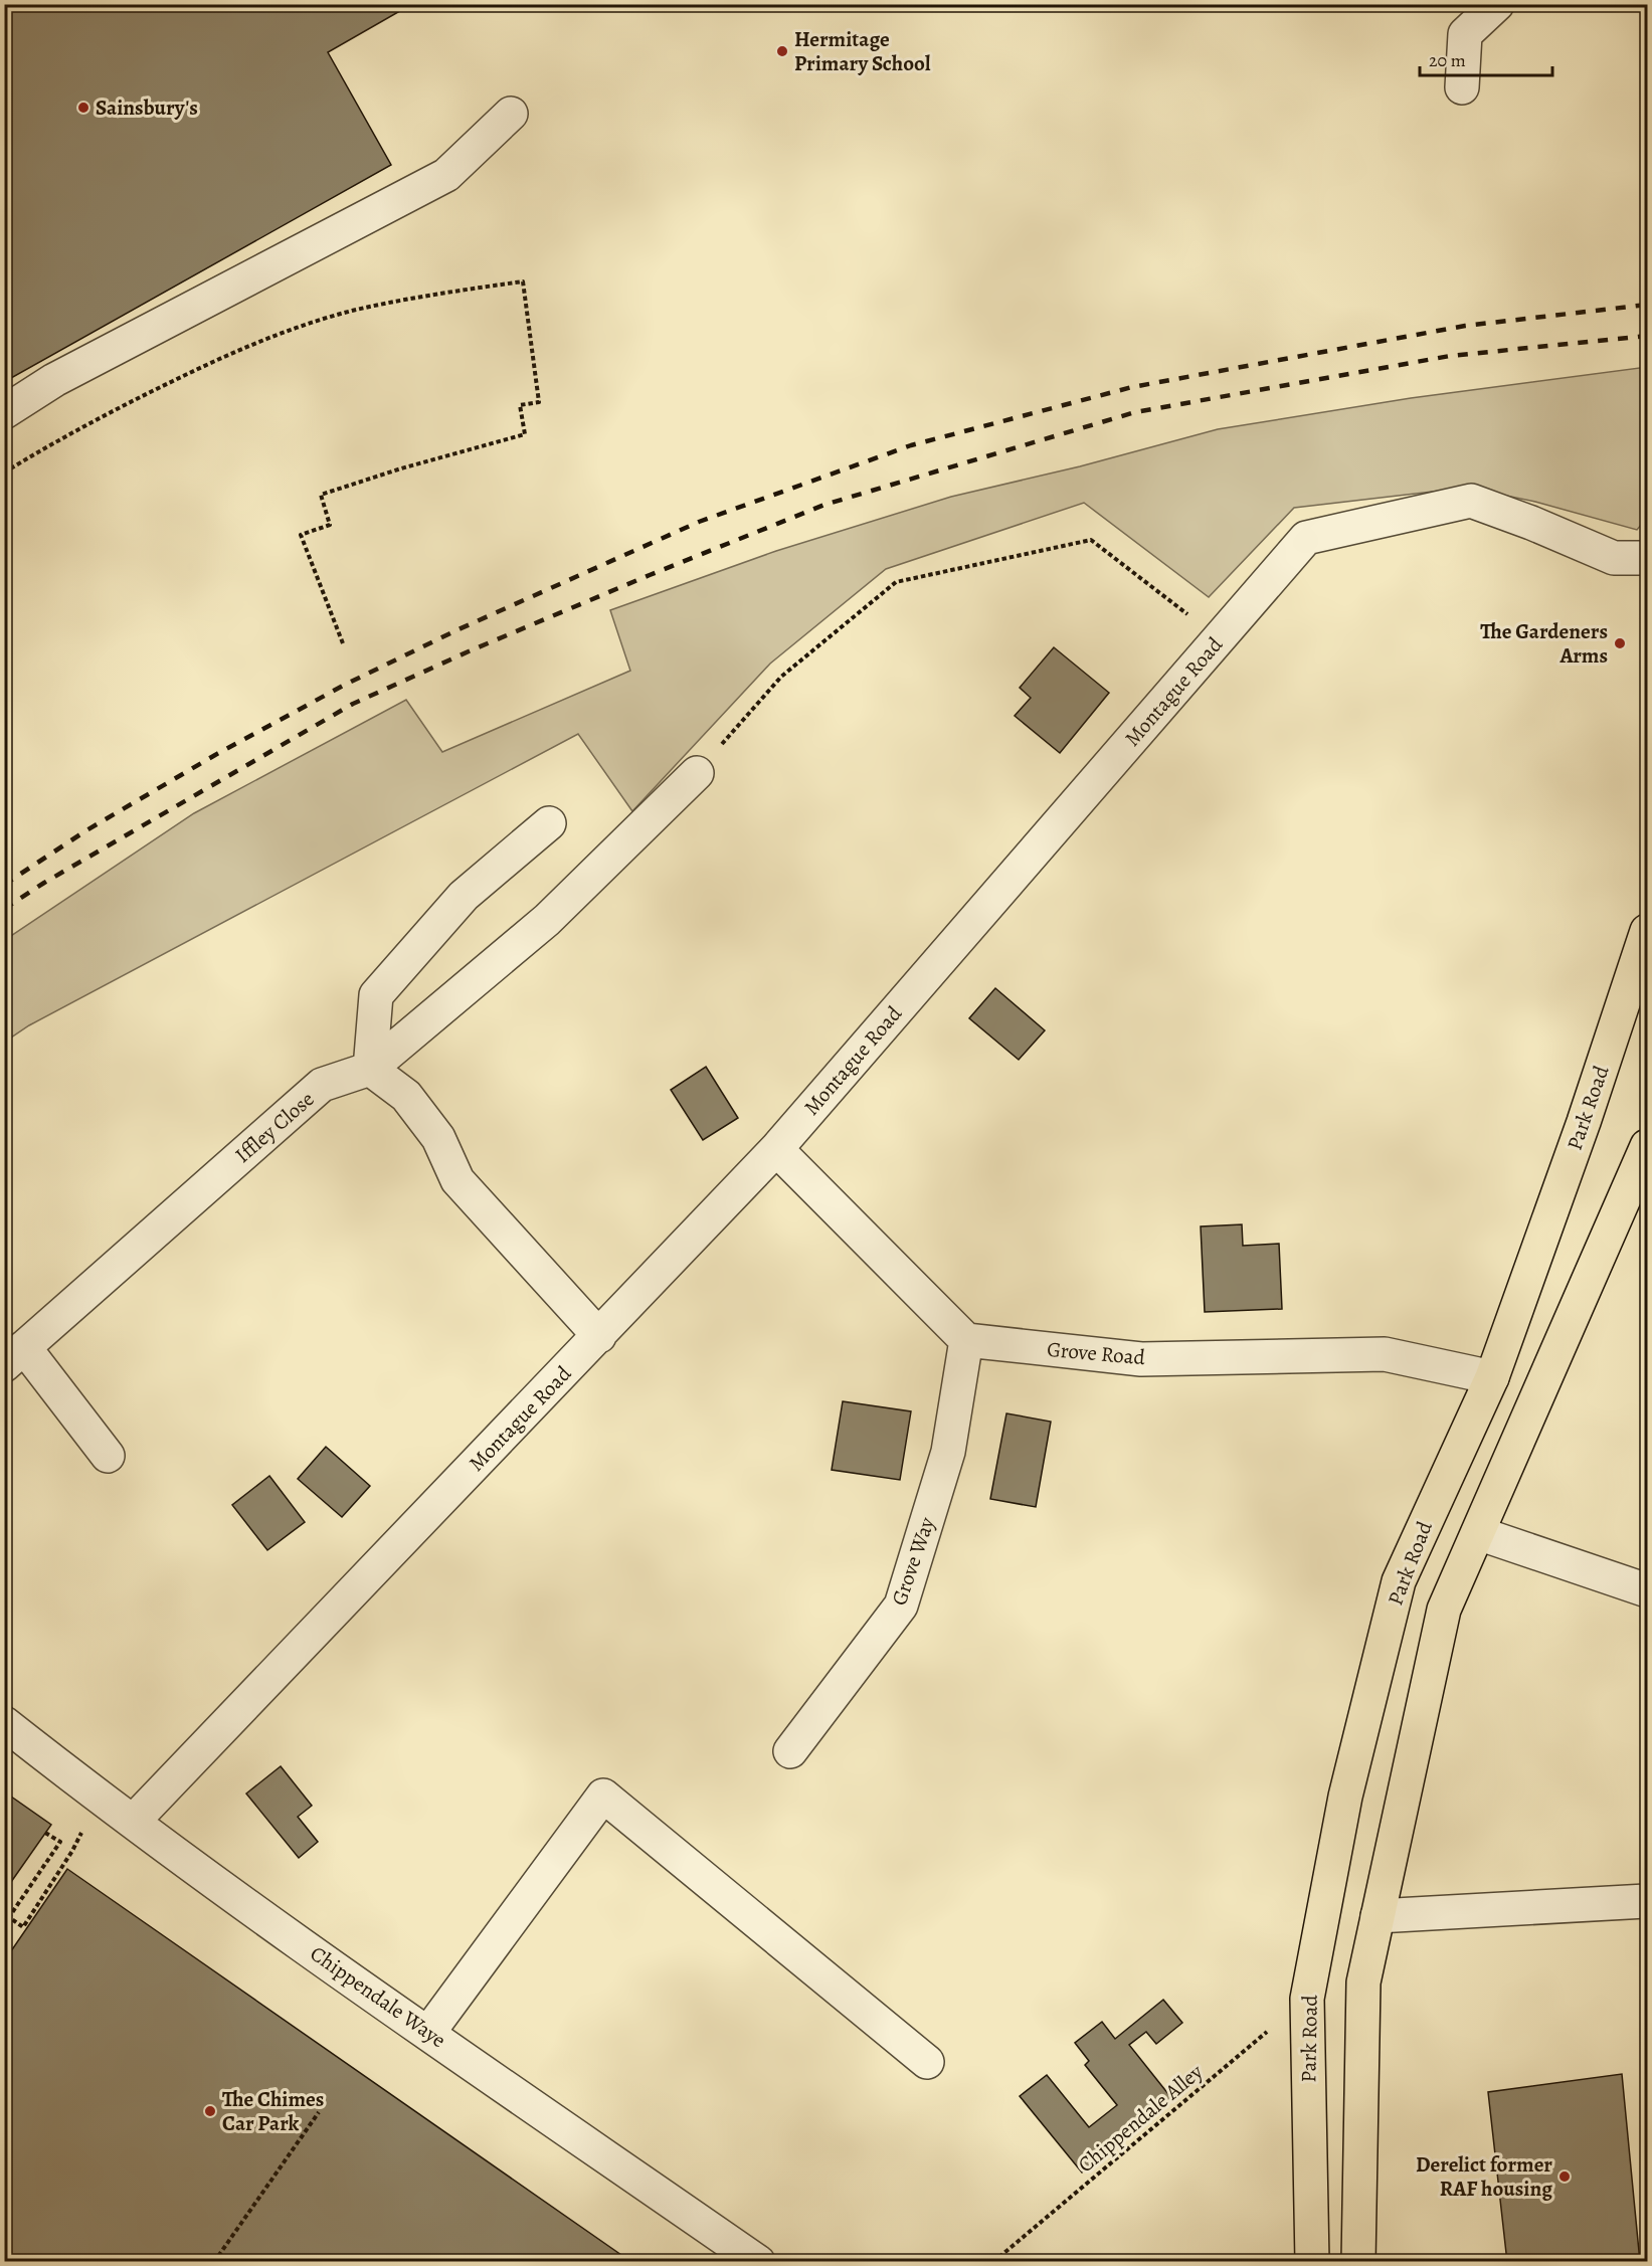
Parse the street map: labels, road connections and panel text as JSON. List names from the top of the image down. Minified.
{"streets":{"main road":["Park Road"],"street":["Montague Road","Iffley Close","Grove Road","Grove Way","Chippendale Waye"],"path":["Chippendale Alley"]},"crossings":[["Montague Road","Chippendale Waye"],["Park Road","Grove Road"],["Park Road","Chippendale Alley"],["Grove Road","Grove Way"]],"places":["Hermitage Primary School","Sainsbury's","The Gardeners Arms","The Chimes Car Park","Derelict former RAF housing"],"scale_bar":"20 m"}
